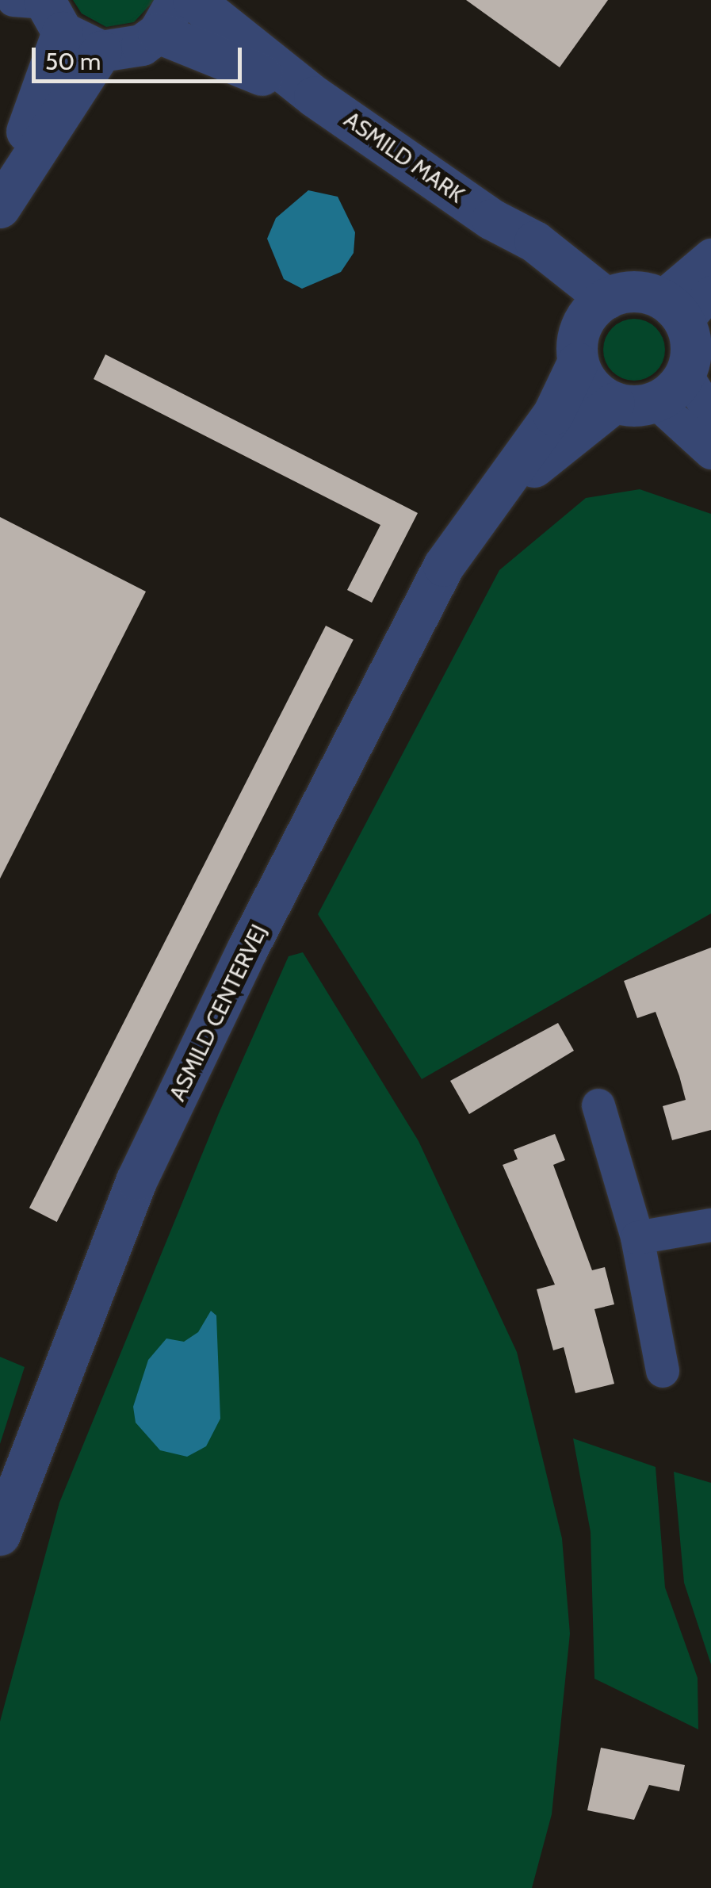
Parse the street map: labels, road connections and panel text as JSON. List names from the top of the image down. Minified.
{"streets":{"street":["ASMILD MARK","ASMILD CENTERVEJ"]},"crossings":[["ASMILD MARK","ASMILD CENTERVEJ"]],"scale_bar":"50 m"}
